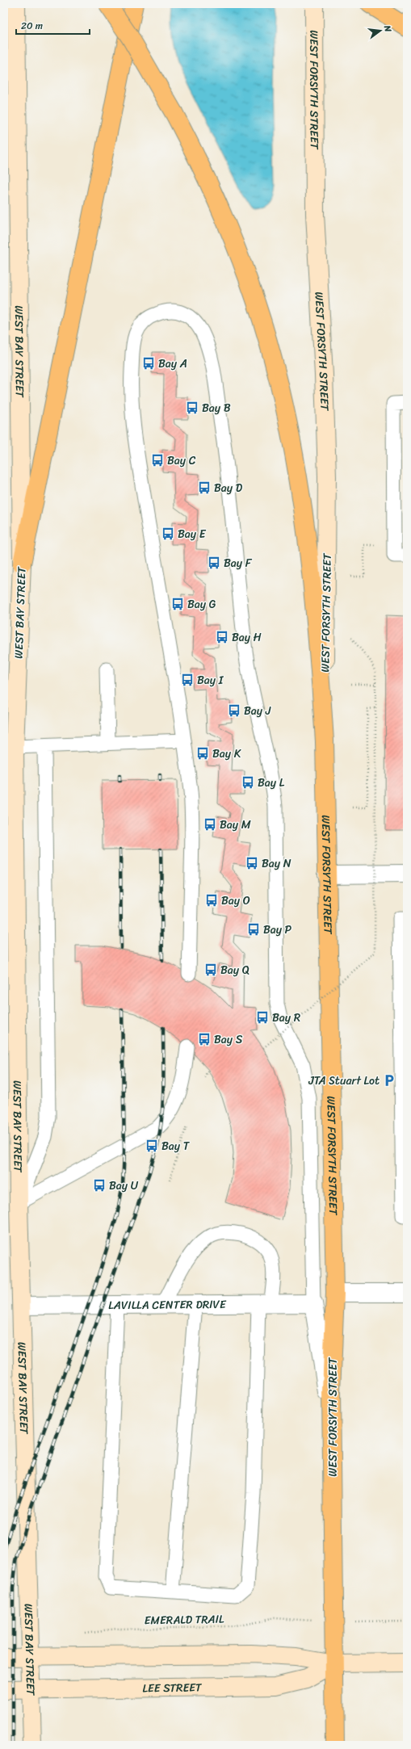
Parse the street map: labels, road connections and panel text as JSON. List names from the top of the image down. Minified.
{"streets":{"main road":["WEST FORSYTH STREET","WEST BAY STREET","LEE STREET"],"street":["LAVILLA CENTER DRIVE"],"path":["EMERALD TRAIL"]},"crossings":[["WEST FORSYTH STREET","LEE STREET"],["WEST BAY STREET","LAVILLA CENTER DRIVE"],["WEST BAY STREET","LEE STREET"]],"places":{"bus stop":["Bay A","Bay B","Bay C","Bay D","Bay E","Bay F","Bay G","Bay H","Bay I","Bay J","Bay K","Bay L","Bay M","Bay N","Bay O","Bay P","Bay Q","Bay R","Bay S","Bay T","Bay U"],"parking":["JTA Stuart Lot"]},"scale_bar":"20 m","north":"right"}
